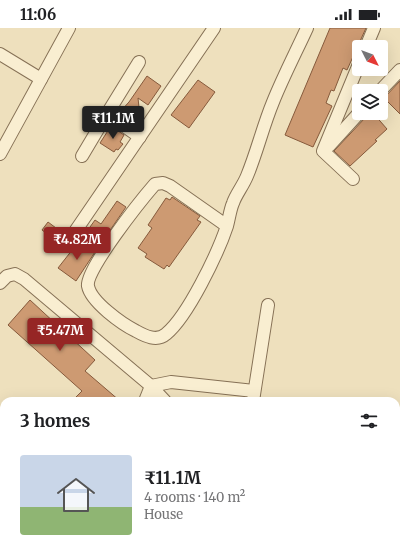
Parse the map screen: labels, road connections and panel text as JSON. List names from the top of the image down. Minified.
{"north":"bottom right","page":{"status":"11:06","price":["₹11.1M","₹4.82M","₹5.47M"],"heading":"3 homes","list":[{"name":"₹11.1M","note":"4 rooms · 140 m² · House"}]}}
